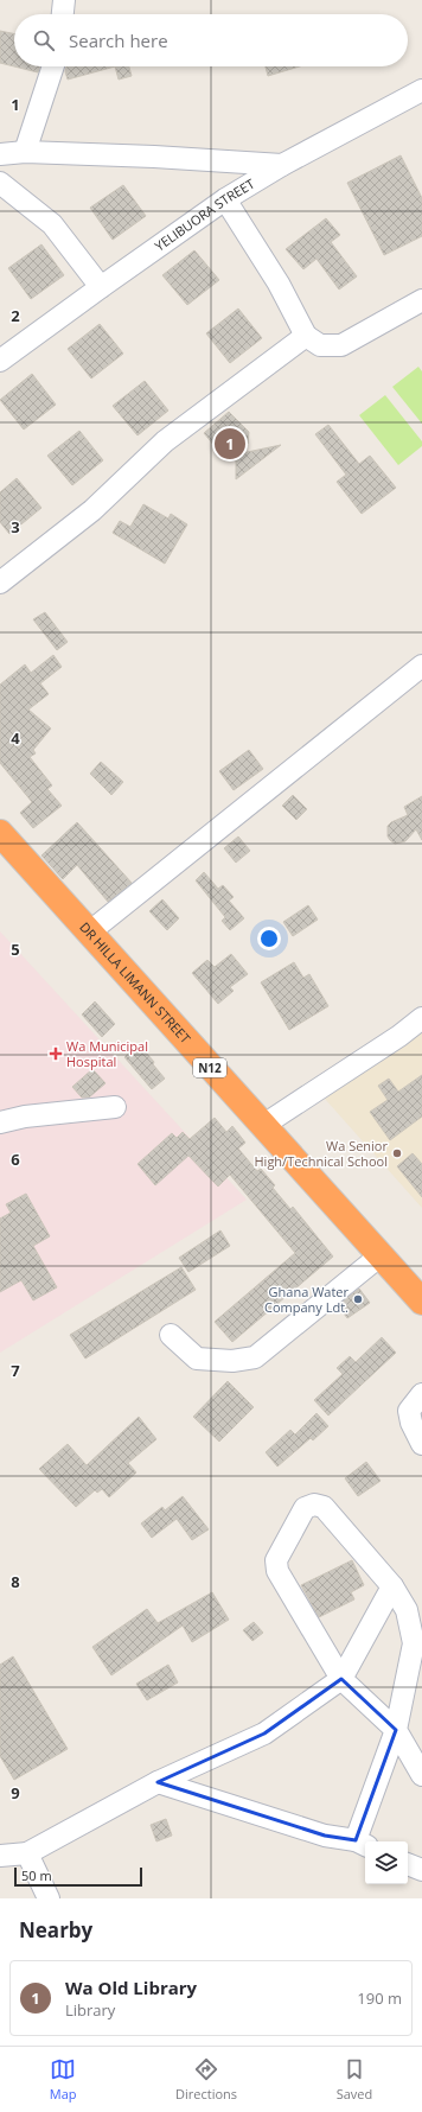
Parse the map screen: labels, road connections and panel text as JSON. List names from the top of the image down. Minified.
{"streets":{"highway":["DR HILLA LIMANN STREET","N12"],"street":["YELIBUORA STREET"]},"places":{"health":["Wa Municipal Hospital"],"other":["Wa Senior High/Technical School","Ghana Water Company Ldt."]},"scale_bar":"50 m","page":{"search":"Search here","pins":"1","scale":"50 m","heading":"Nearby","list":[{"mark":"1","name":"Wa Old Library","note":"Library","value":"190 m"}],"nav":["Map","Directions","Saved"]},"grid":{"rows":["1","2","3","4","5","6","7","8","9"]}}
